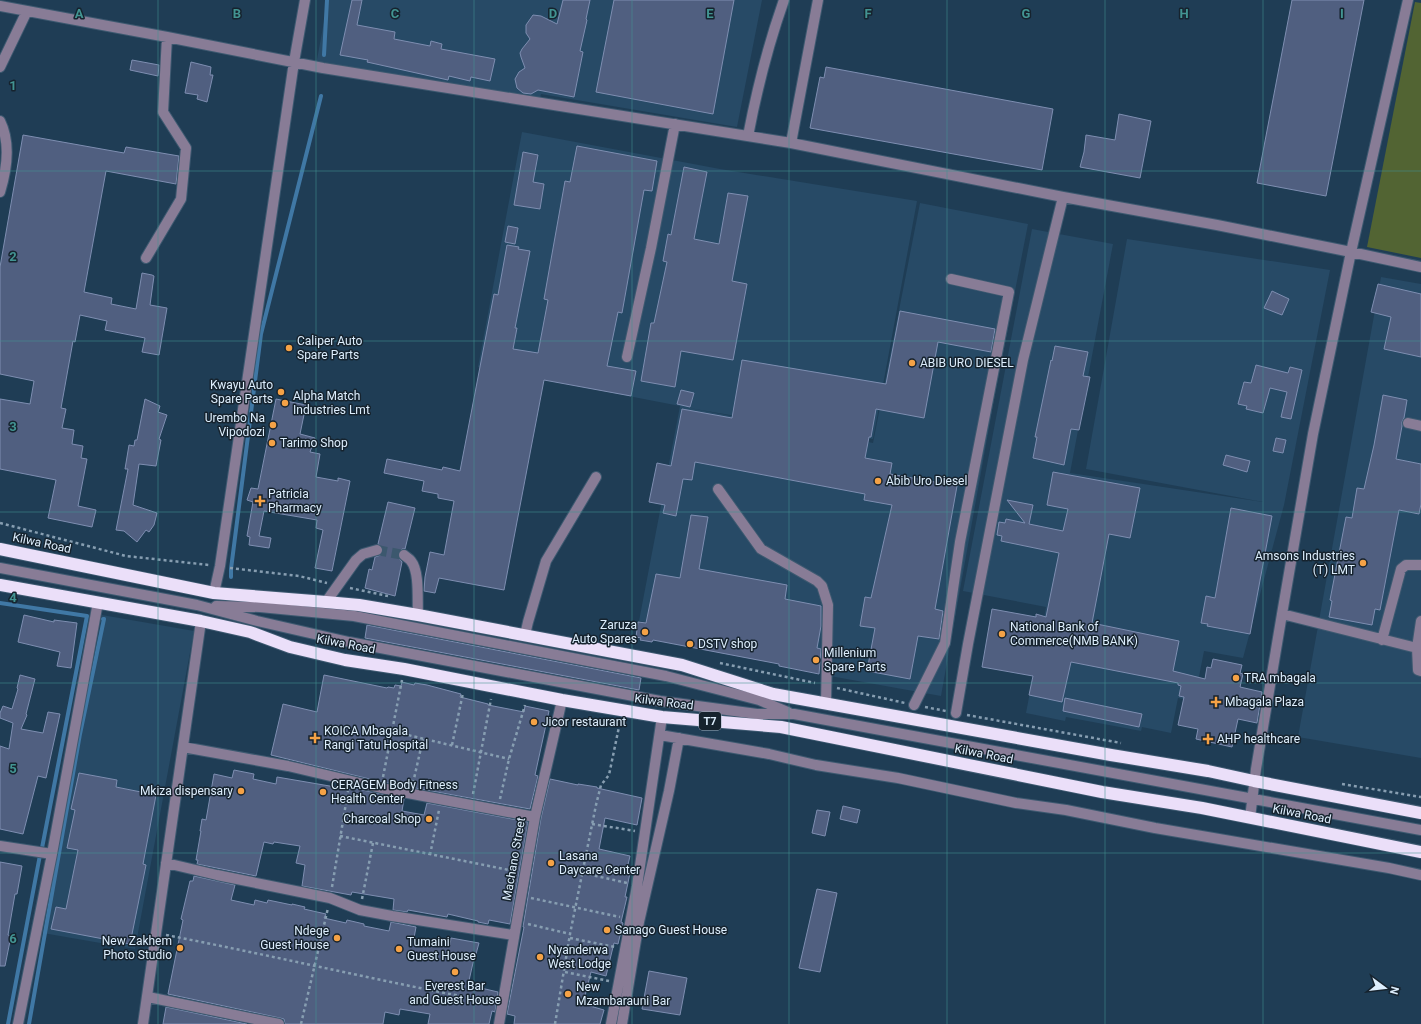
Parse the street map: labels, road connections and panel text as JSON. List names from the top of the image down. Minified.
{"streets":{"highway":["Kilwa Road","T7"],"street":["Machano Street"]},"crossings":[["Kilwa Road","Machano Street"]],"places":{"other":["Caliper Auto Spare Parts","ABIB URO DIESEL","Kwayu Auto Spare Parts","Alpha Match Industries Lmt","Urembo Na Vipodozi","Tarimo Shop","Abib Uro Diesel","Amsons Industries (T) LMT","Zaruza Auto Spares","National Bank of Commerce(NMB BANK)","DSTV shop","Millenium Spare Parts","TRA mbagala","Jicor restaurant","Mkiza dispensary","CERAGEM Body Fitness Health Center","Charcoal Shop","Lasana Daycare Center","Sanago Guest House","Ndege Guest House","New Zakhem Photo Studio","Tumaini Guest House","Nyanderwa West Lodge","Everest Bar and Guest House","New Mzambarauni Bar"],"health":["Patricia Pharmacy","Mbagala Plaza","KOICA Mbagala Rangi Tatu Hospital","AHP healthcare"]},"north":"right","grid":{"columns":["A","B","C","D","E","F","G","H","I"],"rows":["1","2","3","4","5","6"]}}
